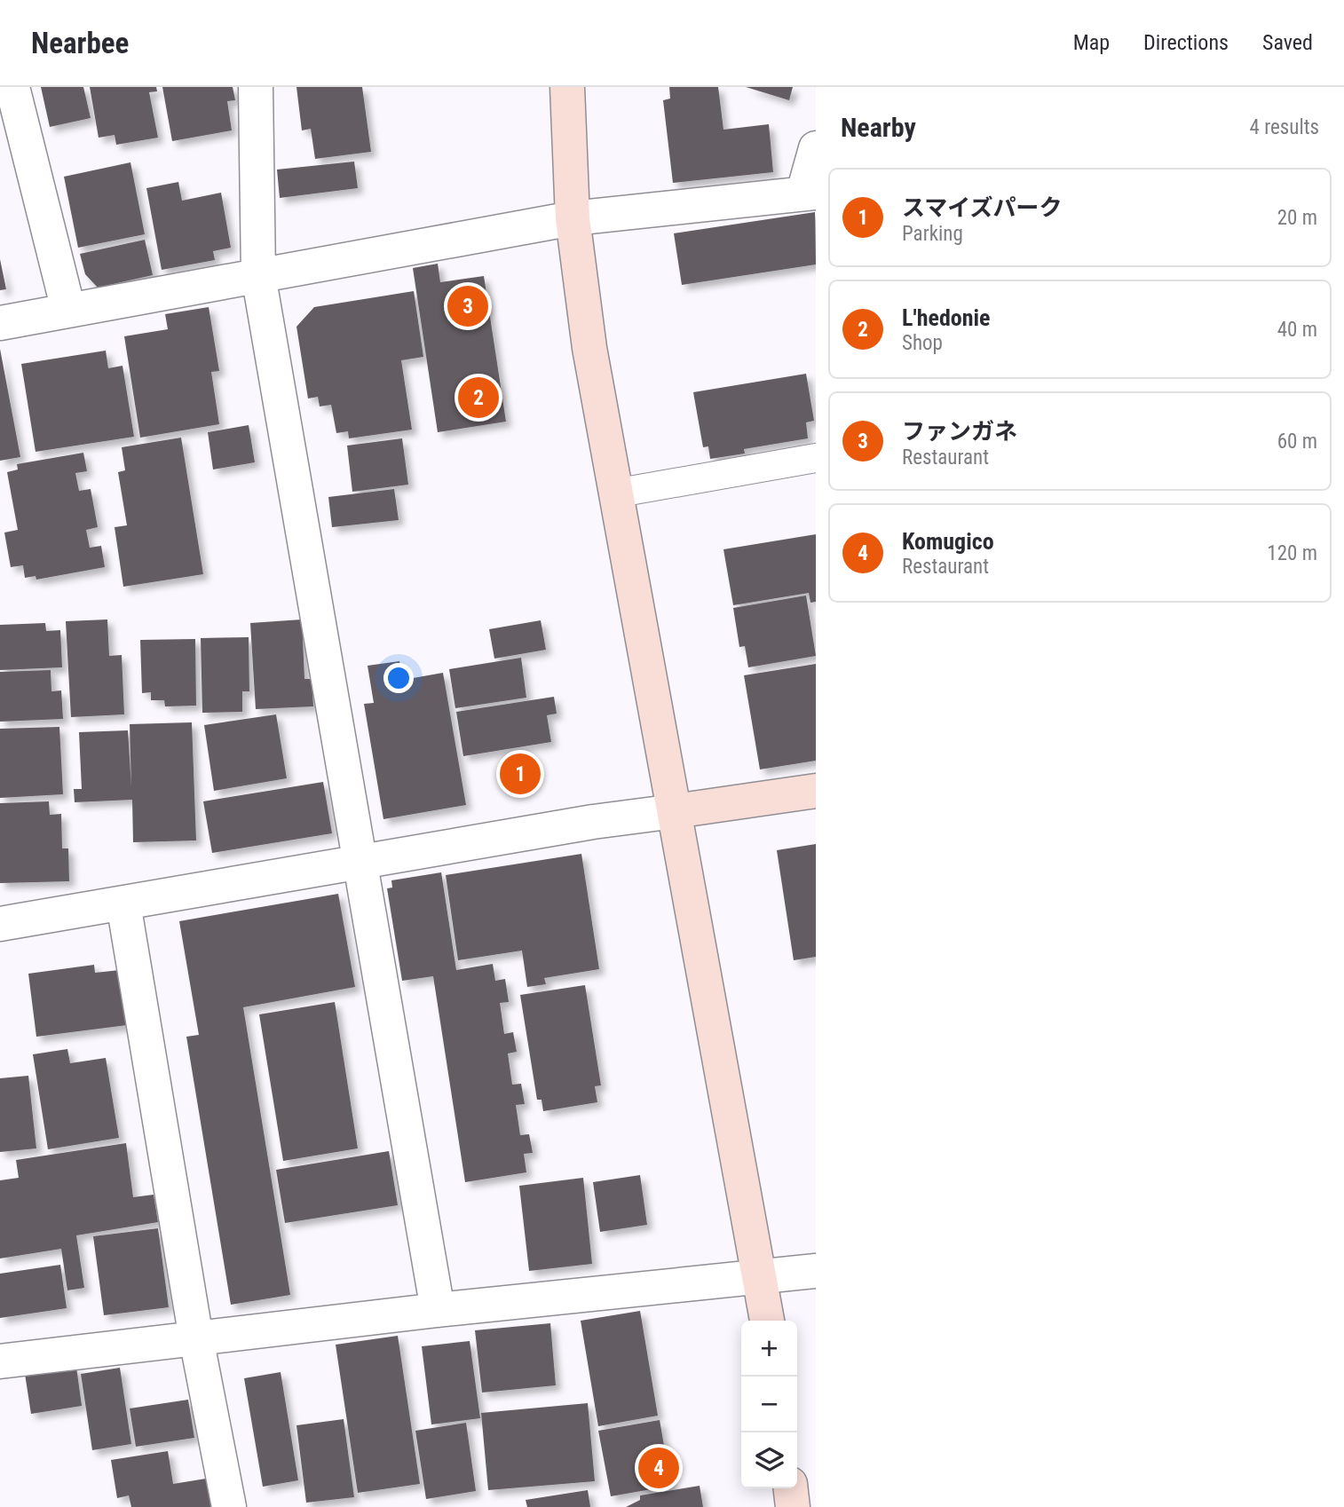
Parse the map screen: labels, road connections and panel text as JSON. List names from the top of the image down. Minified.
{"page":{"header":"Nearbee","nav":["Map","Directions","Saved"],"heading":["Nearby","4 results"],"list":[{"mark":"1","name":"スマイズパーク","note":"Parking","value":"20 m"},{"mark":"2","name":"L'hedonie","note":"Shop","value":"40 m"},{"mark":"3","name":"ファンガネ","note":"Restaurant","value":"60 m"},{"mark":"4","name":"Komugico","note":"Restaurant","value":"120 m"}],"pins":["3","2","1","4"],"map_buttons":["+","−"]}}
